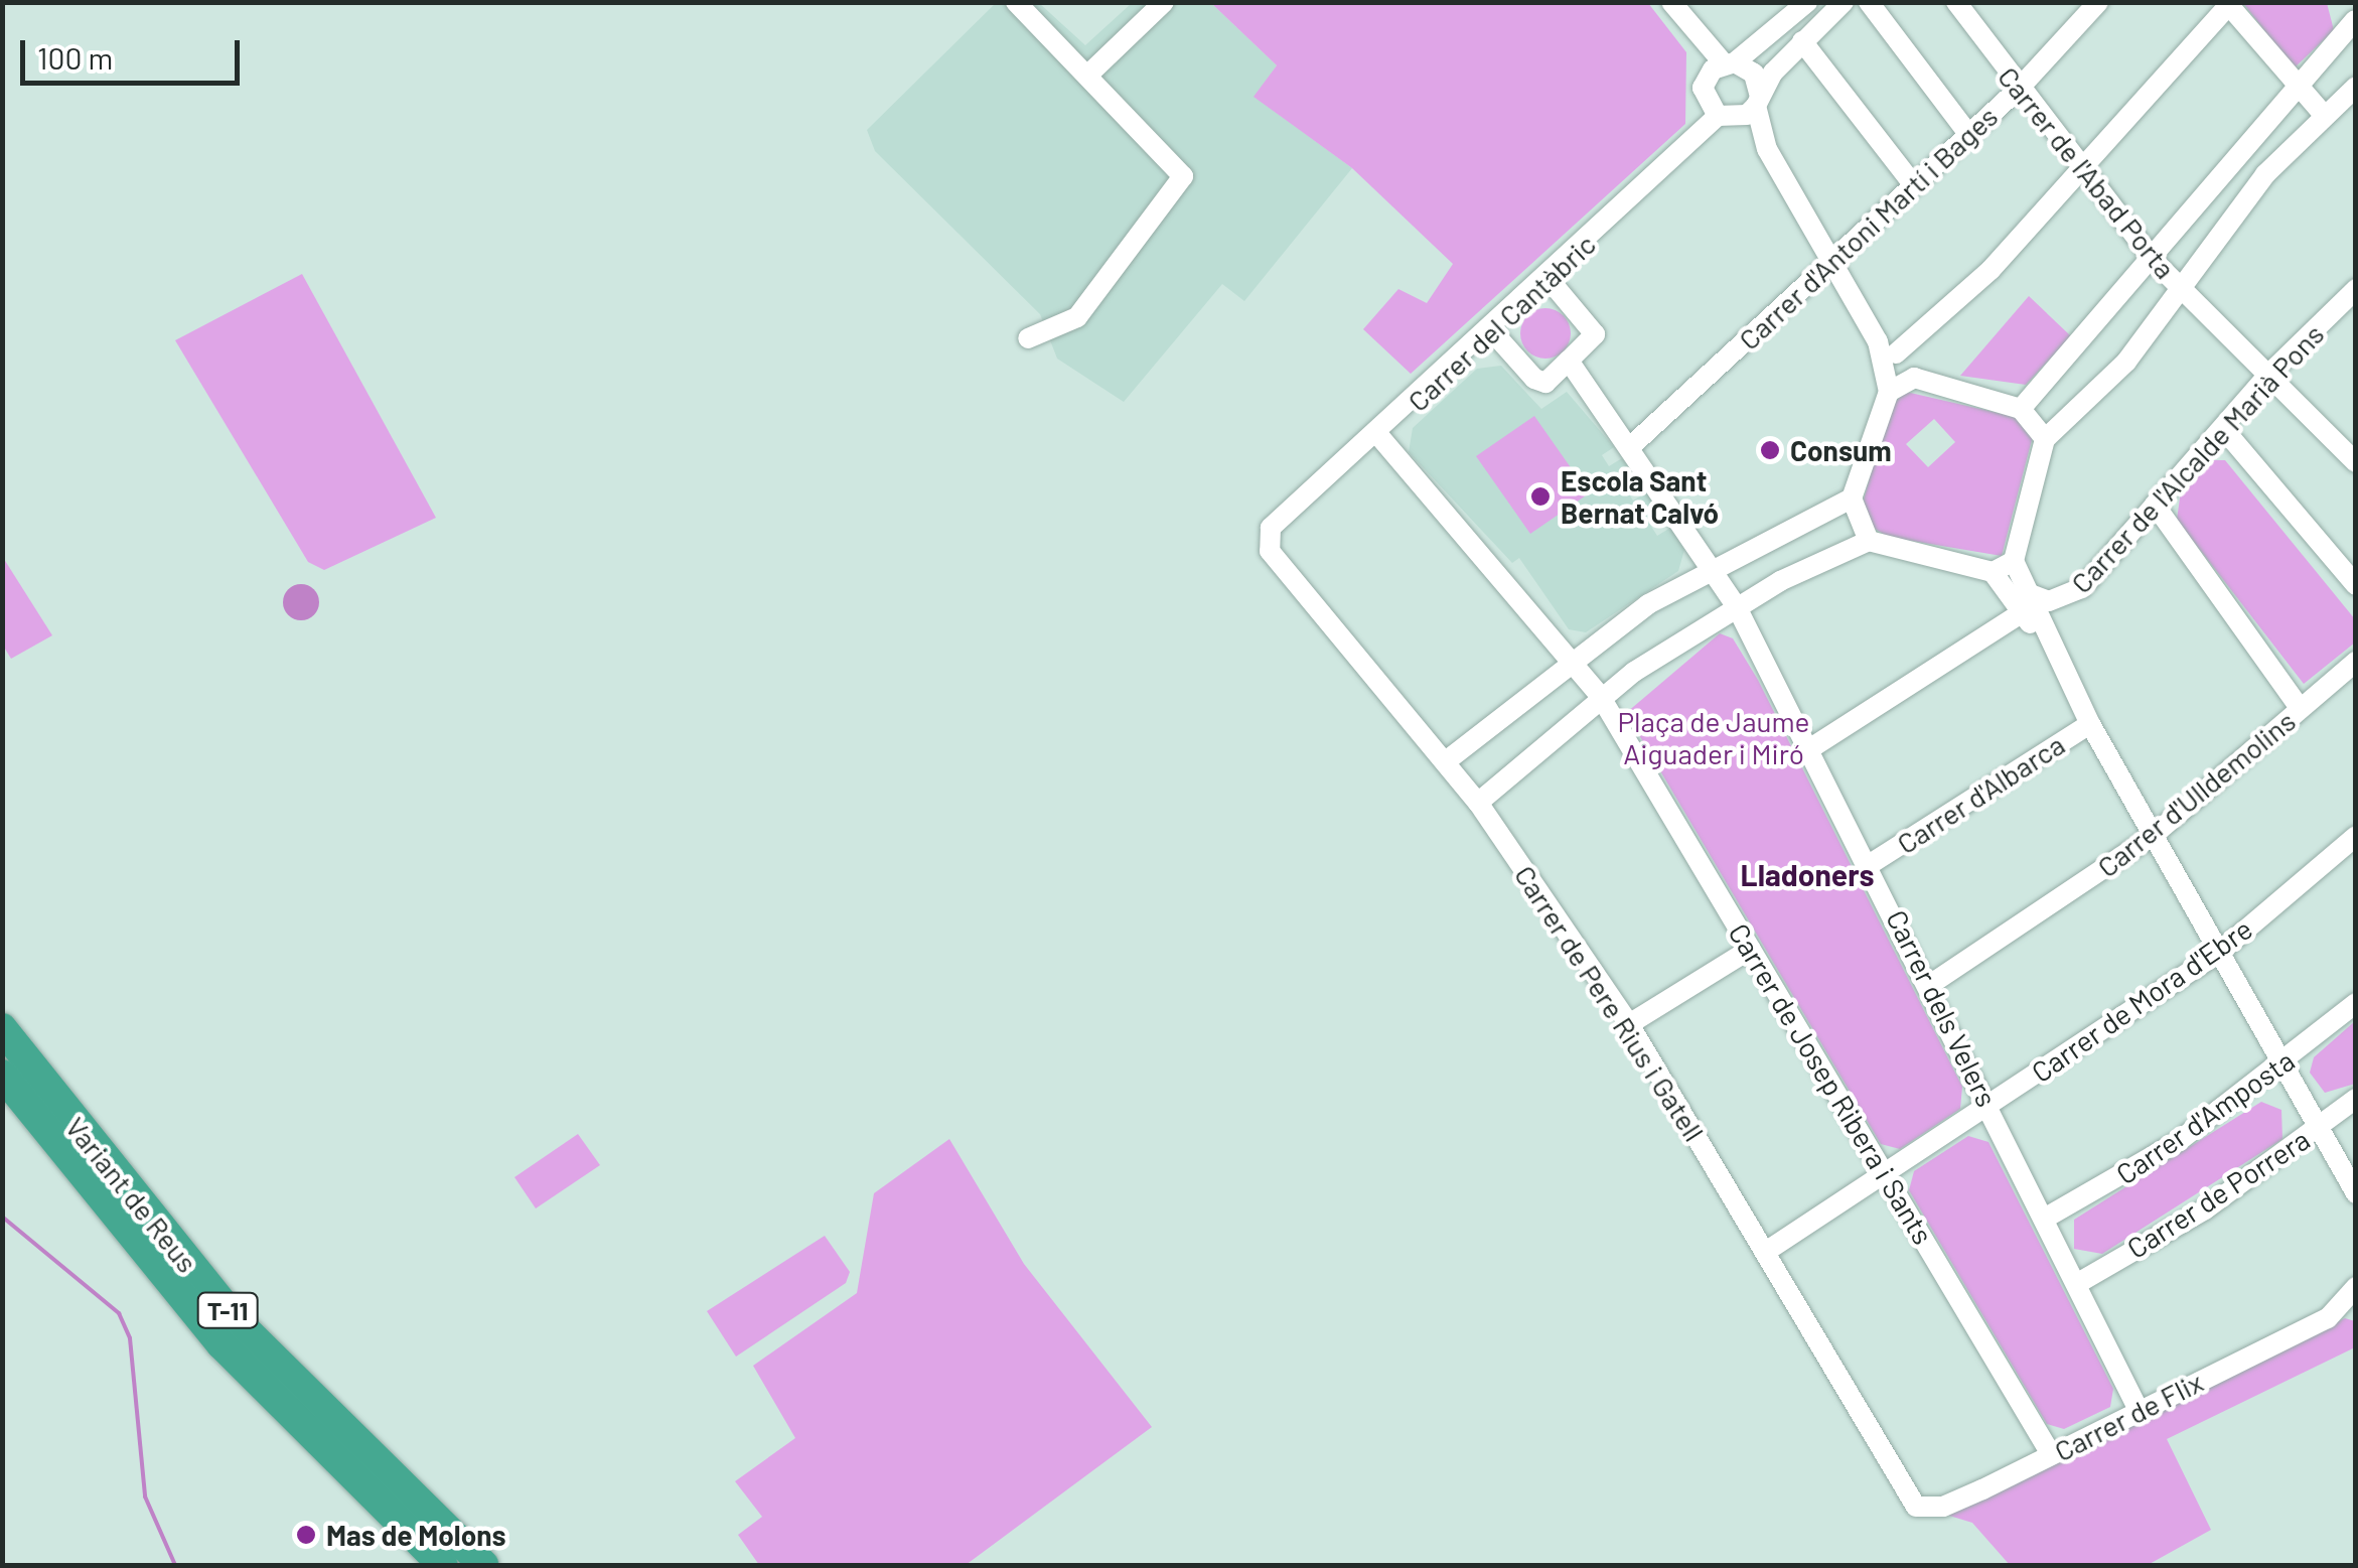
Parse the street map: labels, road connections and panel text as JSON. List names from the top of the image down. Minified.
{"streets":{"highway":["Variant de Reus","T-11"],"street":["Carrer de l'Abad Porta","Carrer d'Antoni Martí i Bages","Carrer del Cantàbric","Carrer de l'Alcalde Marià Pons","Carrer d'Albarca","Carrer d'Ulldemolins","Carrer de Mora d'Ebre","Carrer de Pere Rius i Gatell","Carrer dels Velers","Carrer de Josep Ribera i Sants","Carrer d'Amposta","Carrer de Porrera","Carrer de Flix"]},"crossings":[["Carrer de l'Abad Porta","Carrer d'Antoni Martí i Bages"],["Carrer de l'Abad Porta","Carrer de l'Alcalde Marià Pons"],["Carrer d'Antoni Martí i Bages","Carrer dels Velers"],["Carrer del Cantàbric","Carrer de Pere Rius i Gatell"],["Carrer del Cantàbric","Carrer de Josep Ribera i Sants"],["Carrer d'Albarca","Carrer dels Velers"],["Carrer d'Ulldemolins","Carrer dels Velers"],["Carrer de Mora d'Ebre","Carrer de Pere Rius i Gatell"],["Carrer de Mora d'Ebre","Carrer dels Velers"],["Carrer de Mora d'Ebre","Carrer de Josep Ribera i Sants"],["Carrer de Pere Rius i Gatell","Carrer de Flix"],["Carrer dels Velers","Carrer d'Amposta"],["Carrer dels Velers","Carrer de Porrera"],["Carrer dels Velers","Carrer de Flix"],["Carrer de Josep Ribera i Sants","Carrer de Flix"]],"districts":["Lladoners"],"parks":["Plaça de Jaume Aiguader i Miró"],"places":["Consum","Escola Sant Bernat Calvó","Mas de Molons"],"scale_bar":"100 m"}
